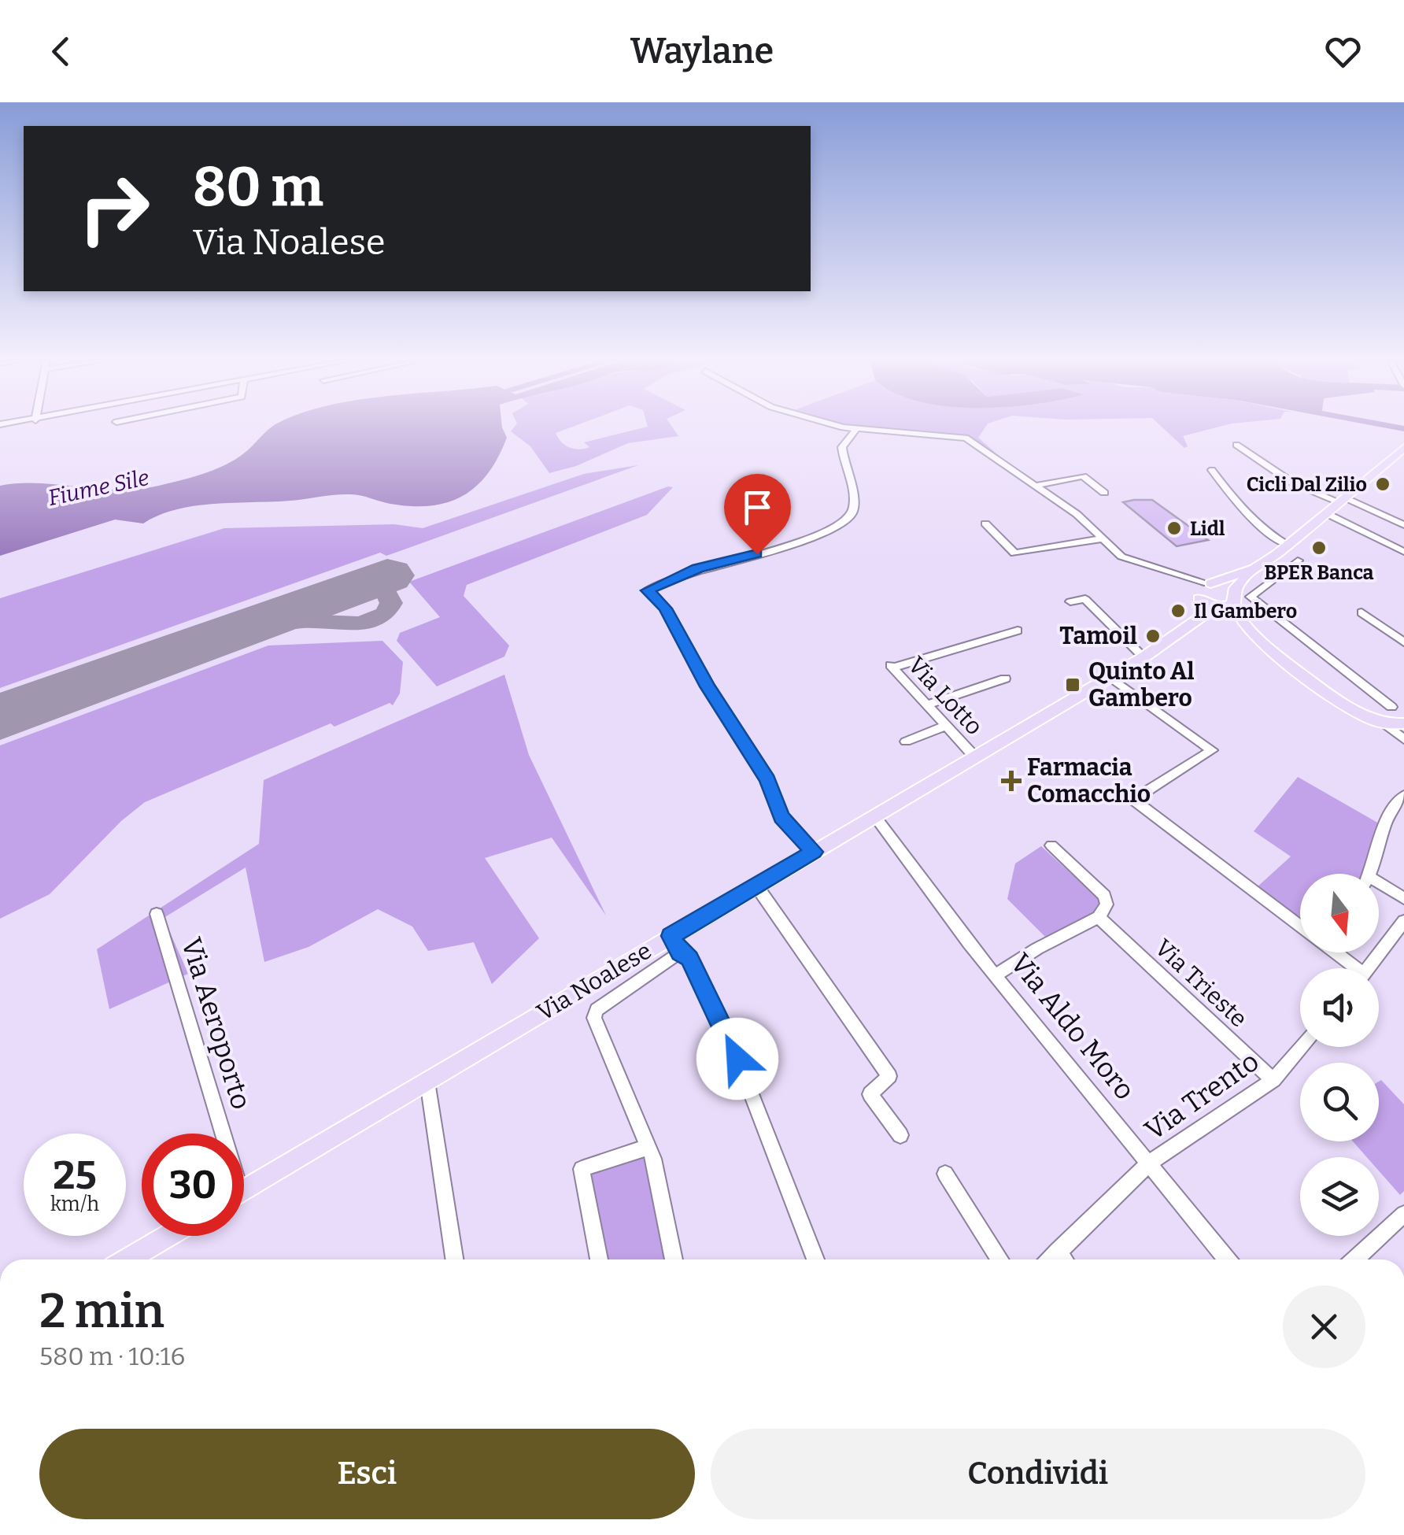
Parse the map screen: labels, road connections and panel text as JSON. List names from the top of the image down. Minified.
{"streets":{"main road":["Via Noalese"],"street":["Via Lotto","Via Trieste","Via Aeroporto","Via Aldo Moro","Via Trento"]},"crossings":[["Via Lotto","Via Noalese"],["Via Noalese","Via Aldo Moro"],["Via Trieste","Via Trento"],["Via Aldo Moro","Via Trento"]],"water":["Fiume Sile"],"places":{"other":["Cicli Dal Zilio","Lidl","BPER Banca","Il Gambero","Tamoil"],"transit":["Quinto Al Gambero"],"health":["Farmacia Comacchio"]},"north":"bottom","page":{"header":"Waylane","turn":["80 m","Via Noalese"],"speed":"25 km/h","limit":"30","heading":["2 min","580 m · 10:16"],"buttons":["Esci","Condividi"]}}
